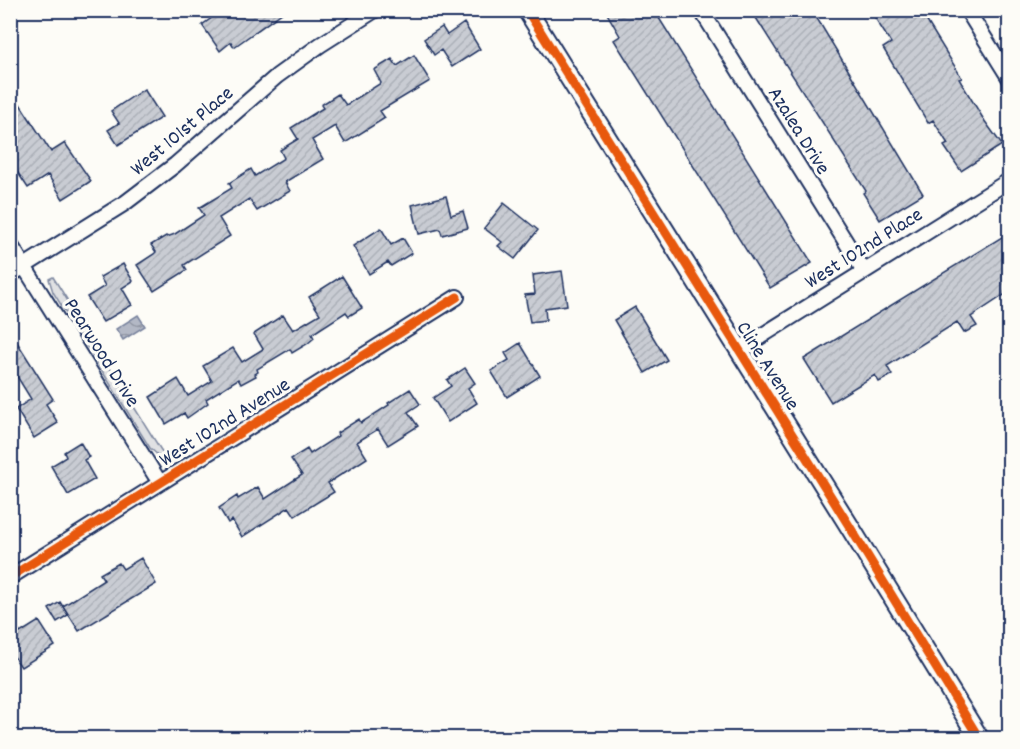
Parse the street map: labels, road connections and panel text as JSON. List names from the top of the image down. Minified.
{"streets":{"street":["West 101st Place","Azalea Drive","West 102nd Place","Pearwood Drive","Cline Avenue","West 102nd Avenue"]},"crossings":[["West 101st Place","Pearwood Drive"],["Azalea Drive","West 102nd Place"],["West 102nd Place","Cline Avenue"],["Pearwood Drive","West 102nd Avenue"]]}
